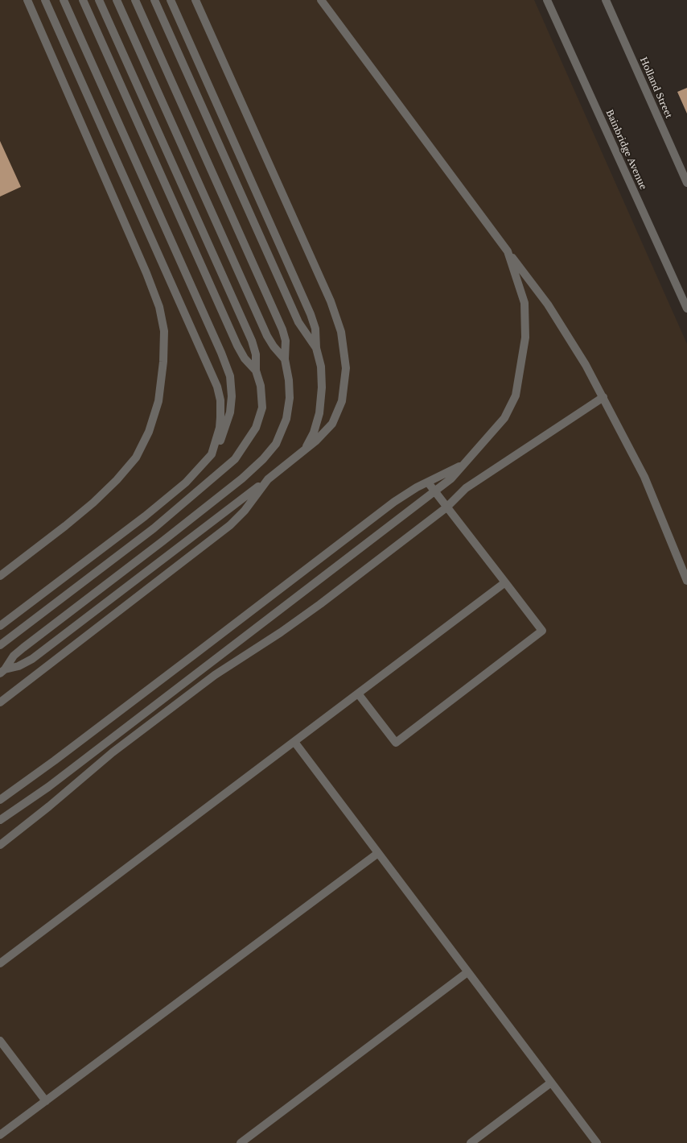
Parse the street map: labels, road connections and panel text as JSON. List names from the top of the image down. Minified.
{"streets":{"street":["Holland Street","Bainbridge Avenue"]}}
